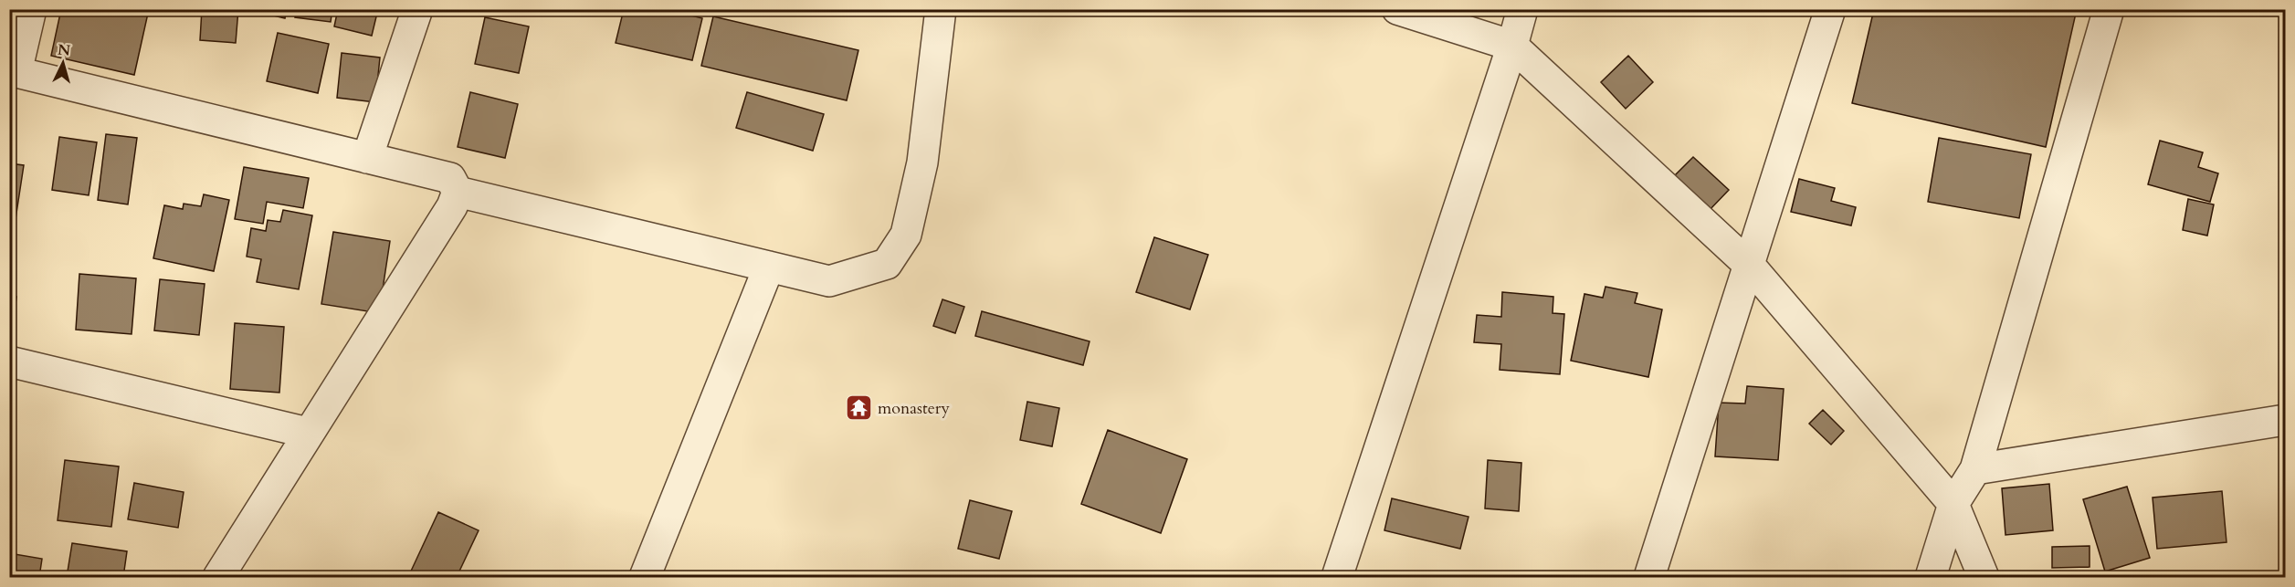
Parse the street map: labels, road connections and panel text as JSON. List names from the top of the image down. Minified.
{"places":{"temple":["monastery"]},"north":"top"}
